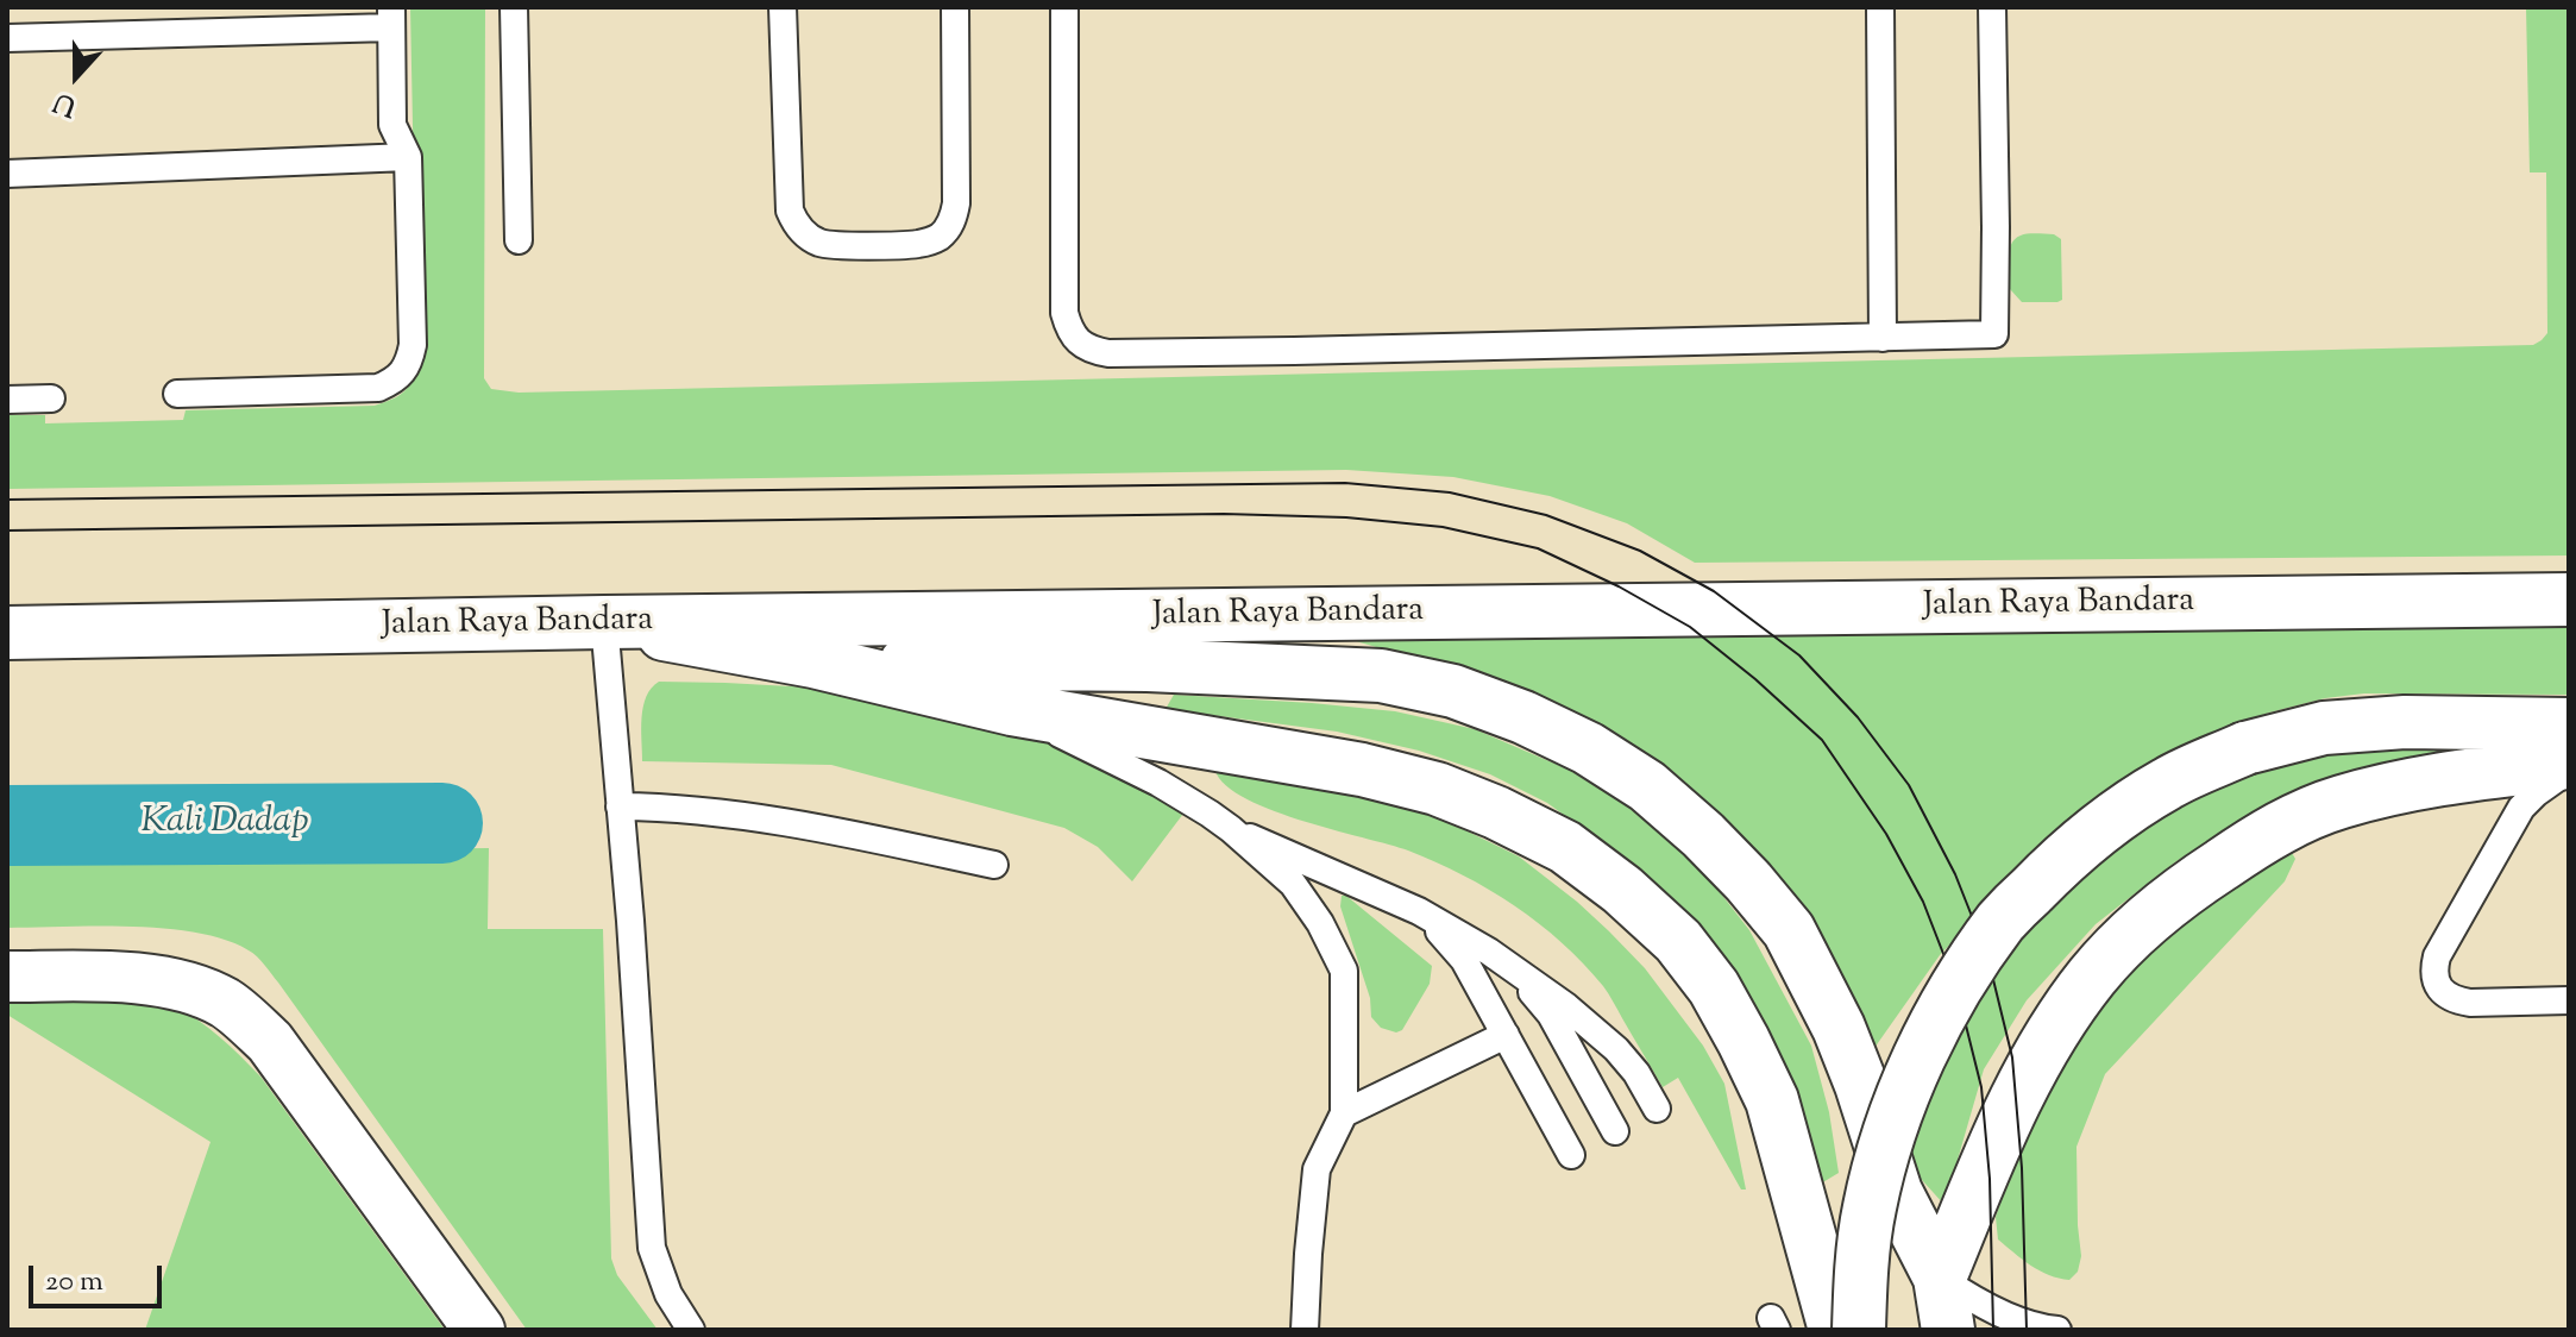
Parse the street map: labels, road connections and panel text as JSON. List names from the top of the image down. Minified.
{"streets":{"street":["Jalan Raya Bandara"]},"water":["Kali Dadap"],"scale_bar":"20 m","north":"bottom"}
